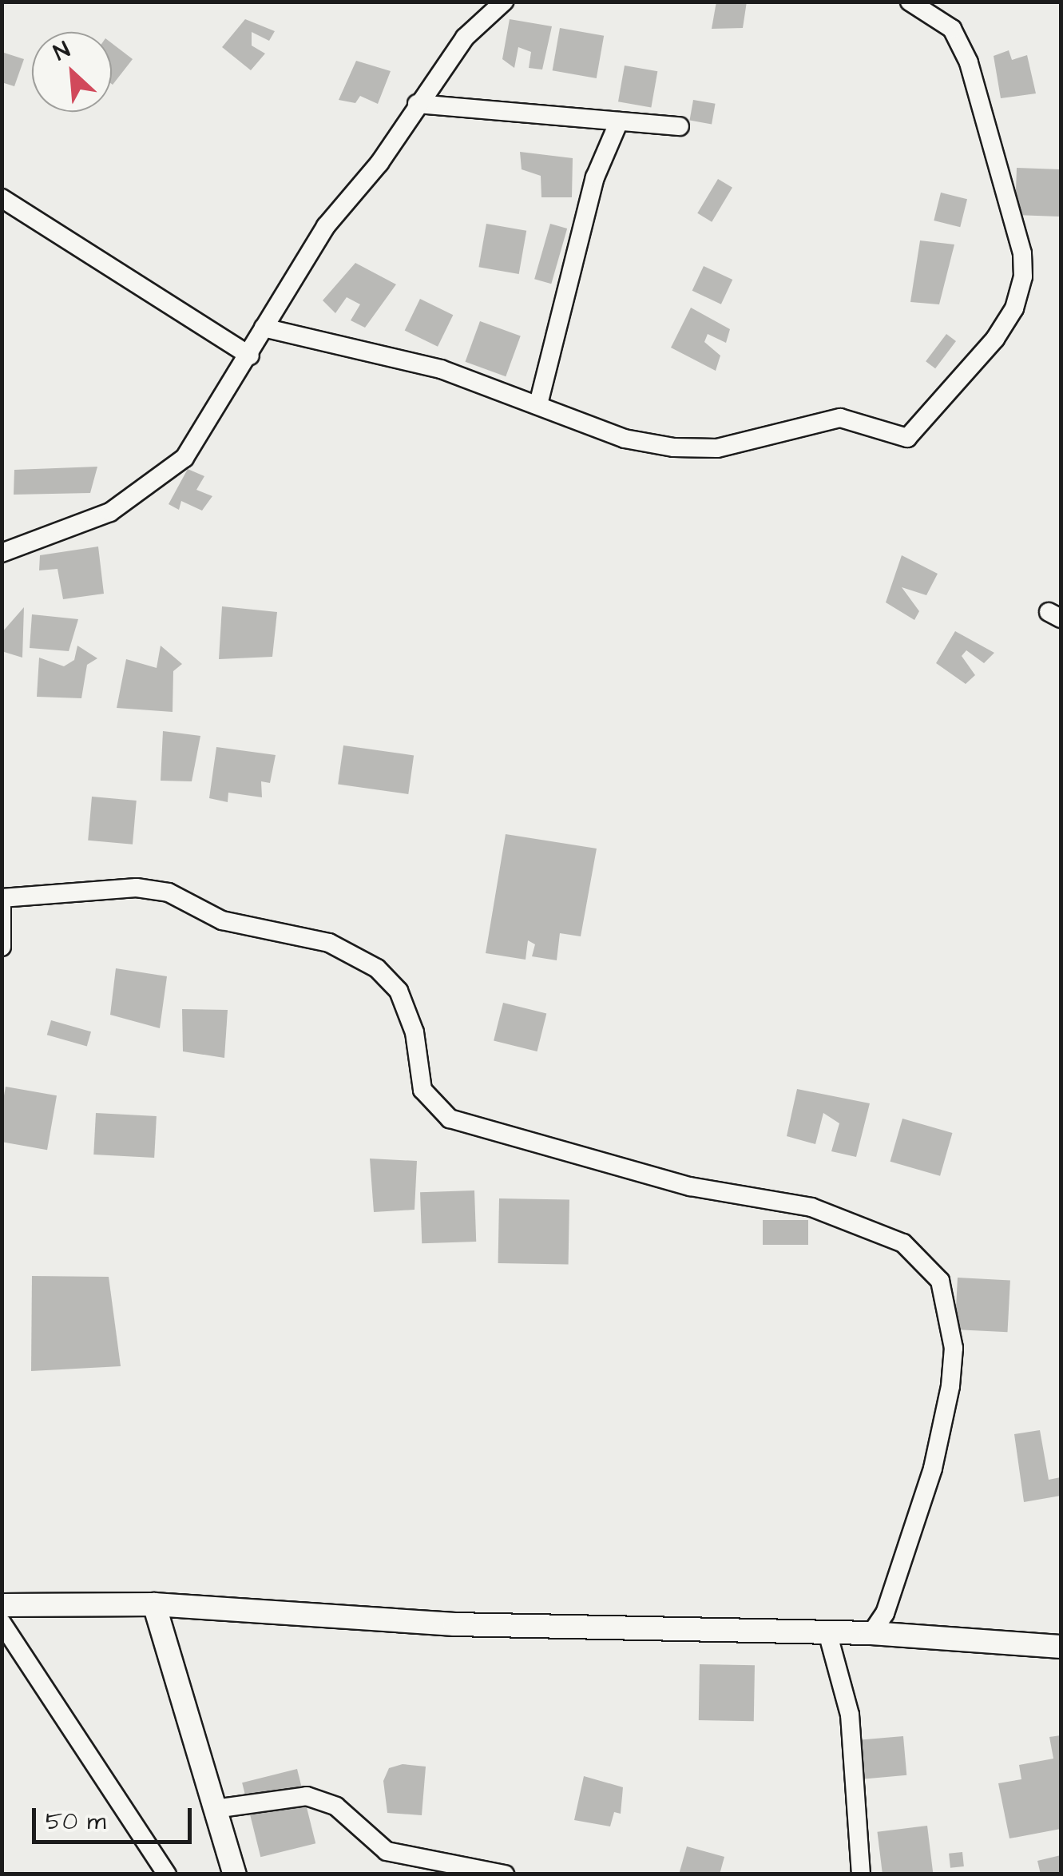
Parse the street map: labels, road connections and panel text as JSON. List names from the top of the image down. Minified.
{"scale_bar":"50 m","north":"top left"}
